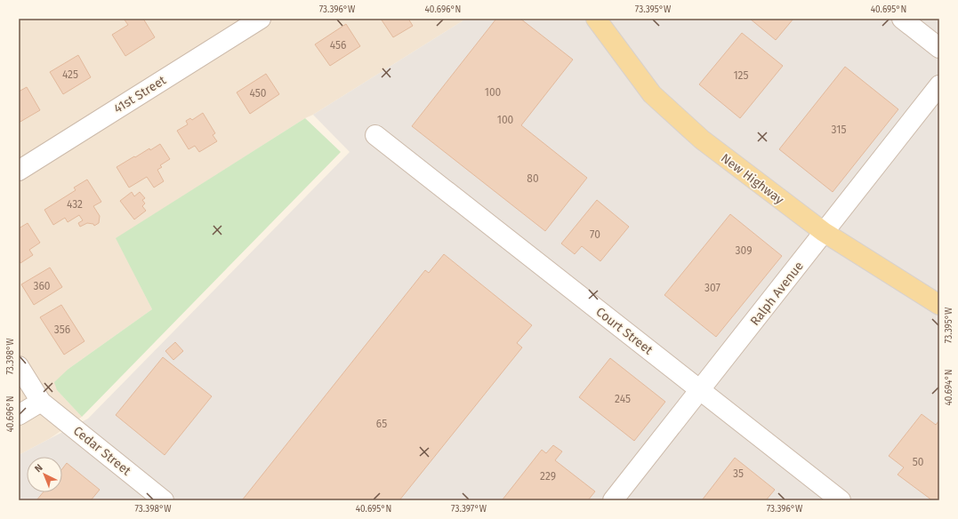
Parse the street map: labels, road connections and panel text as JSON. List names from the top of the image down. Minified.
{"streets":{"main road":["New Highway"],"street":["41st Street","Ralph Avenue","Court Street","Cedar Street"]},"crossings":[["New Highway","Ralph Avenue"],["Ralph Avenue","Court Street"]],"house_numbers":["456","425","125","100","450","100","315","80","432","70","309","360","307","356","245","65","50","35","229"],"north":"top left","coordinates":["73.396°W","40.696°N","73.395°W","40.695°N","73.398°W","40.694°N","73.397°W"]}
